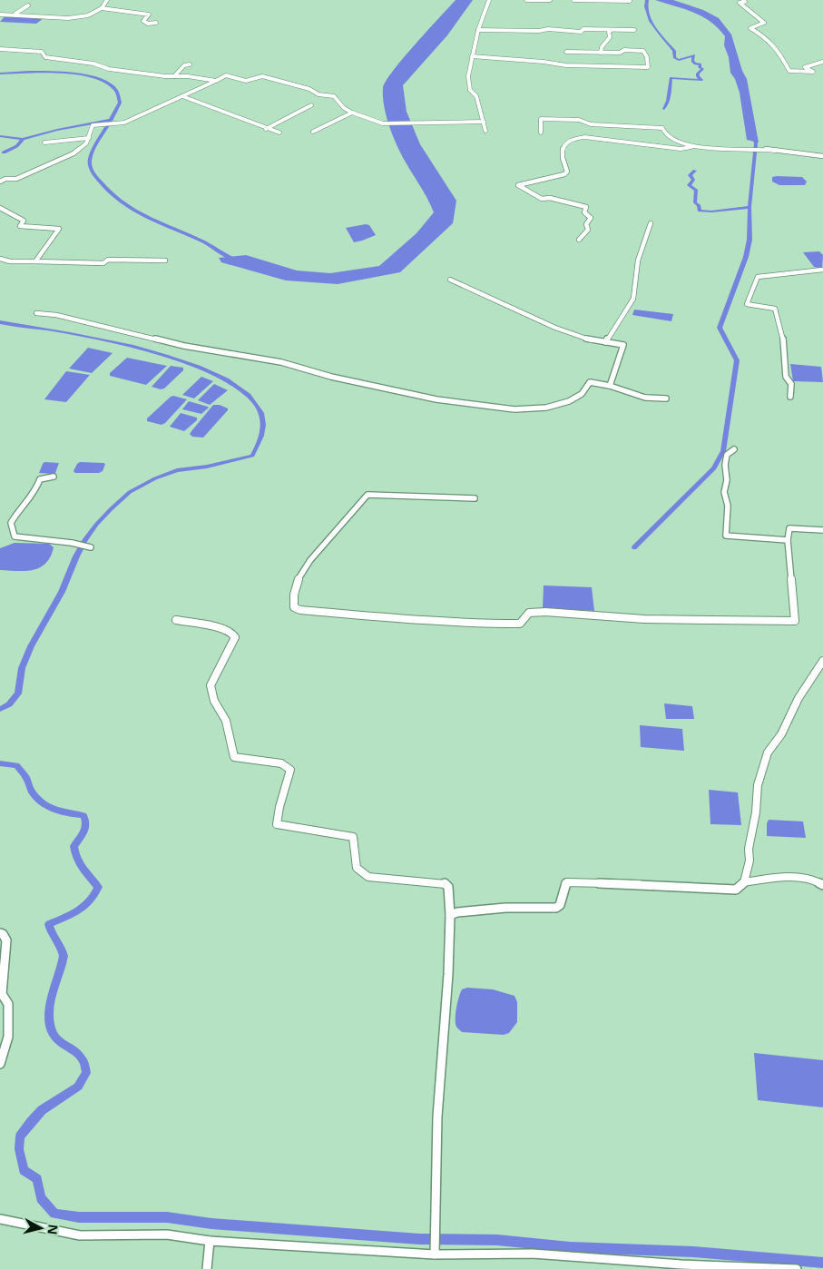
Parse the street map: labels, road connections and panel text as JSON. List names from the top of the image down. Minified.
{"north":"right"}
